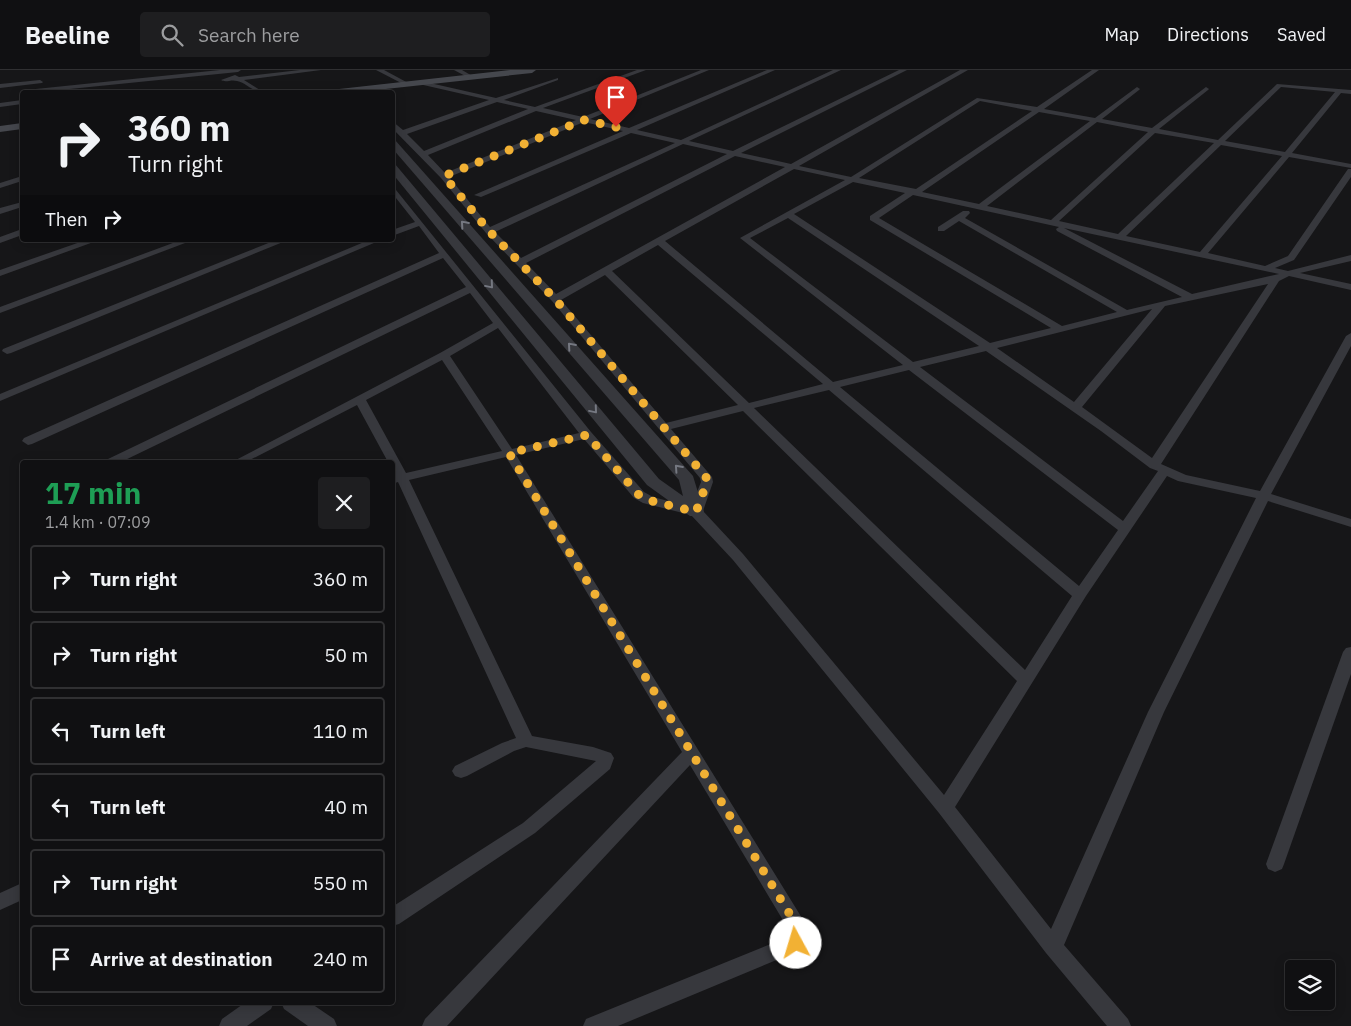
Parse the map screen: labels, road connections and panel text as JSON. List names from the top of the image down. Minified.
{"page":{"header":"Beeline","search":"Search here","nav":["Map","Directions","Saved"],"turn":["360 m","Turn right"],"then":"Then","heading":["17 min","1.4 km · 07:09"],"list":[{"name":"Turn right","value":"360 m"},{"name":"Turn right","value":"50 m"},{"name":"Turn left","value":"110 m"},{"name":"Turn left","value":"40 m"},{"name":"Turn right","value":"550 m"},{"name":"Arrive at destination","value":"240 m"}]}}
